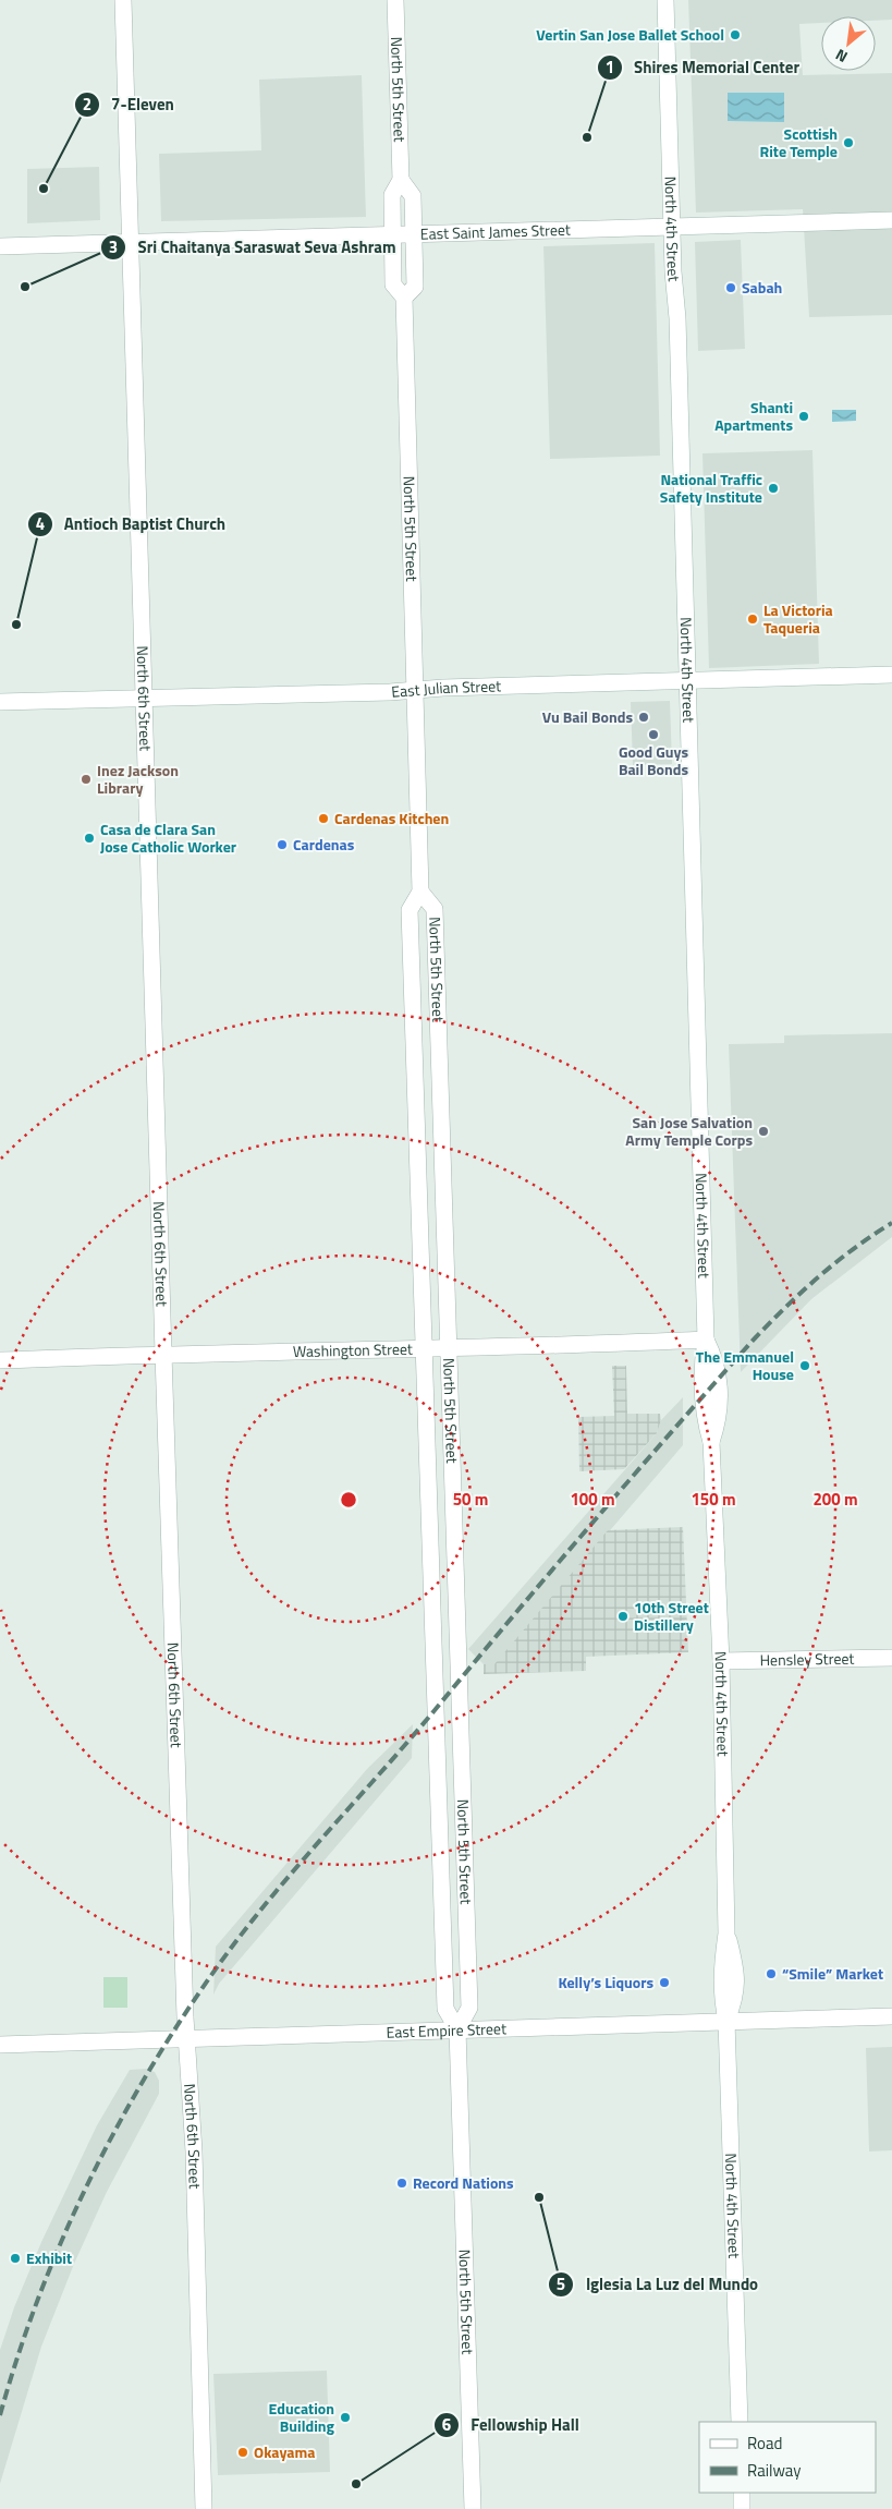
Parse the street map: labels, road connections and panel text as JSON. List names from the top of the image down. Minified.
{"streets":{"street":["North 5th Street","North 4th Street","East Saint James Street","East Julian Street","North 6th Street","Washington Street","Hensley Street","East Empire Street"]},"crossings":[["North 5th Street","East Saint James Street"],["North 5th Street","East Julian Street"],["North 5th Street","Washington Street"],["North 5th Street","East Empire Street"],["North 4th Street","East Saint James Street"],["North 4th Street","East Julian Street"],["North 4th Street","Washington Street"],["North 4th Street","Hensley Street"],["North 4th Street","East Empire Street"],["East Saint James Street","North 6th Street"],["East Julian Street","North 6th Street"],["North 6th Street","Washington Street"],["North 6th Street","East Empire Street"]],"places":["Vertin San Jose Ballet School","Shires Memorial Center","Scottish Rite Temple","7-Eleven","Sri Chaitanya Saraswat Seva Ashram","Sabah","Shanti Apartments","National Traffic Safety Institute","La Victoria Taqueria","Antioch Baptist Church","Vu Bail Bonds","Good Guys Bail Bonds","Inez Jackson Library","Cardenas Kitchen","Casa de Clara San Jose Catholic Worker","Cardenas","San Jose Salvation Army Temple Corps","The Emmanuel House","10th Street Distillery","“Smile” Market","Kelly’s Liquors","Record Nations","Iglesia La Luz del Mundo","Exhibit","Education Building","Okayama","Fellowship Hall"],"legend":["Road","Railway"],"north":"bottom left","rings":["50 m","100 m","150 m","200 m"]}
